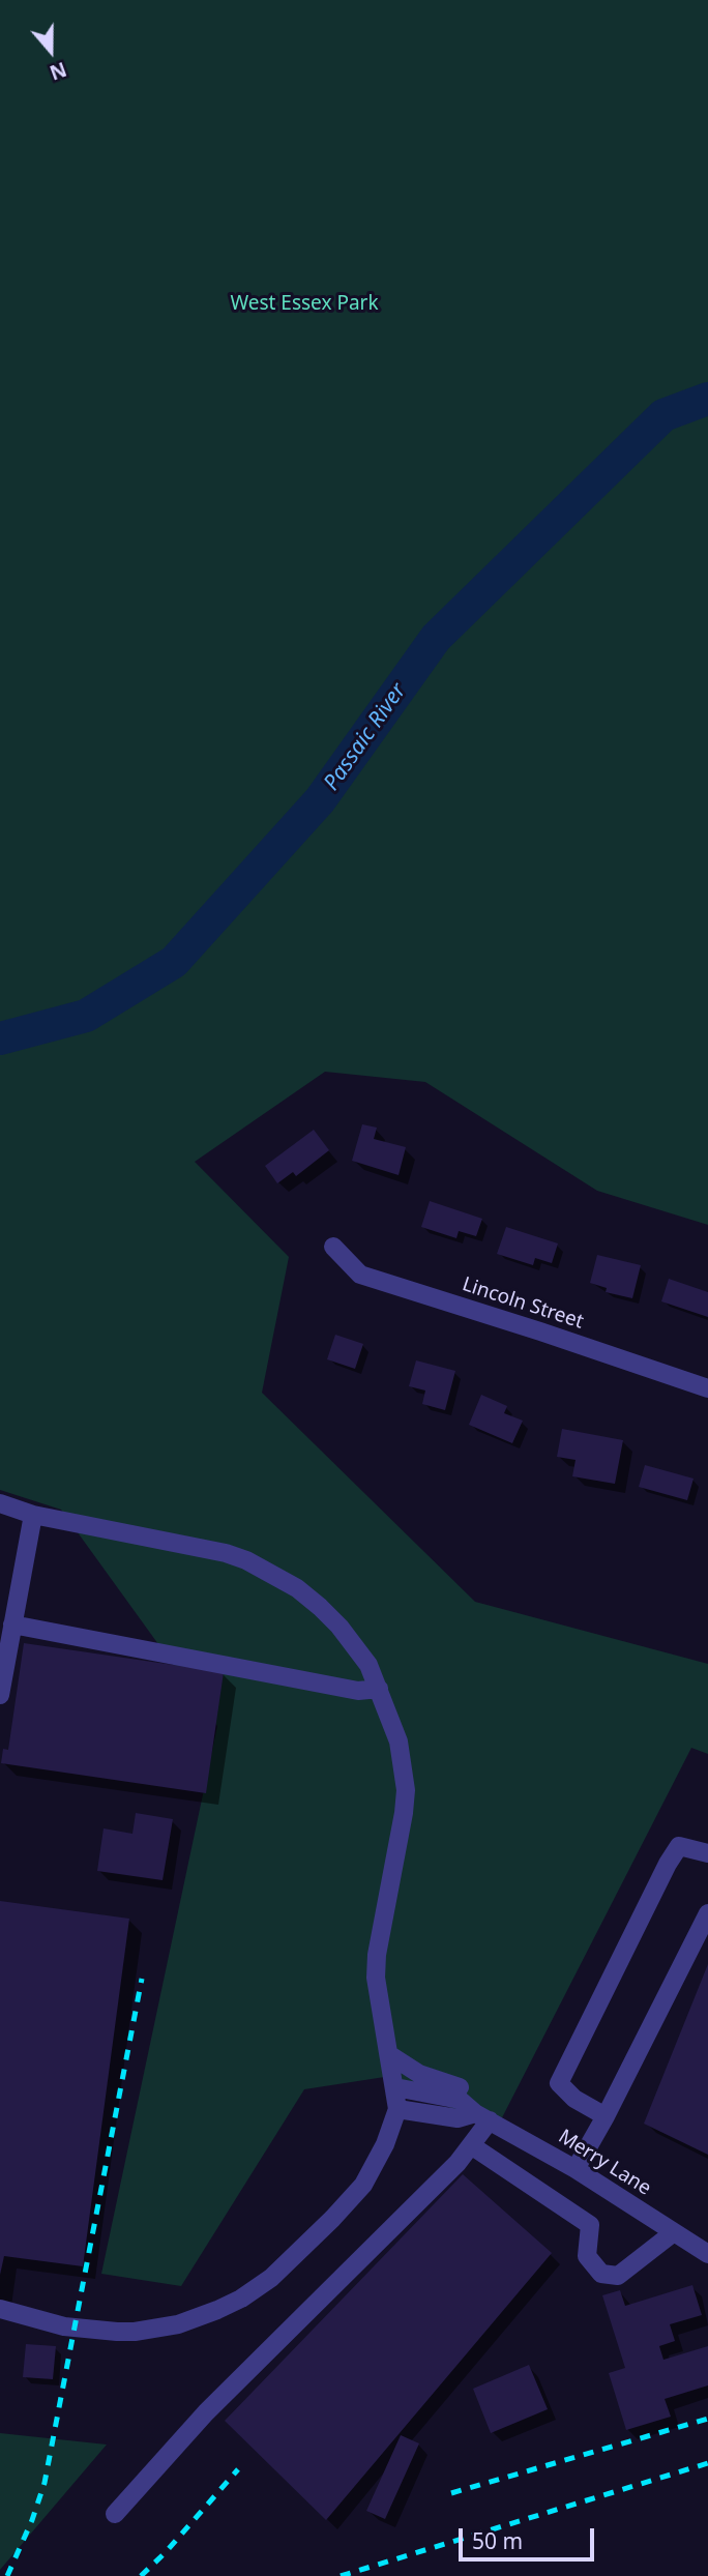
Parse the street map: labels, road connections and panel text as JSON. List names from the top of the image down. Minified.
{"streets":{"street":["Lincoln Street","Merry Lane"]},"water":["Passaic River"],"parks":["West Essex Park"],"scale_bar":"50 m","north":"bottom"}
